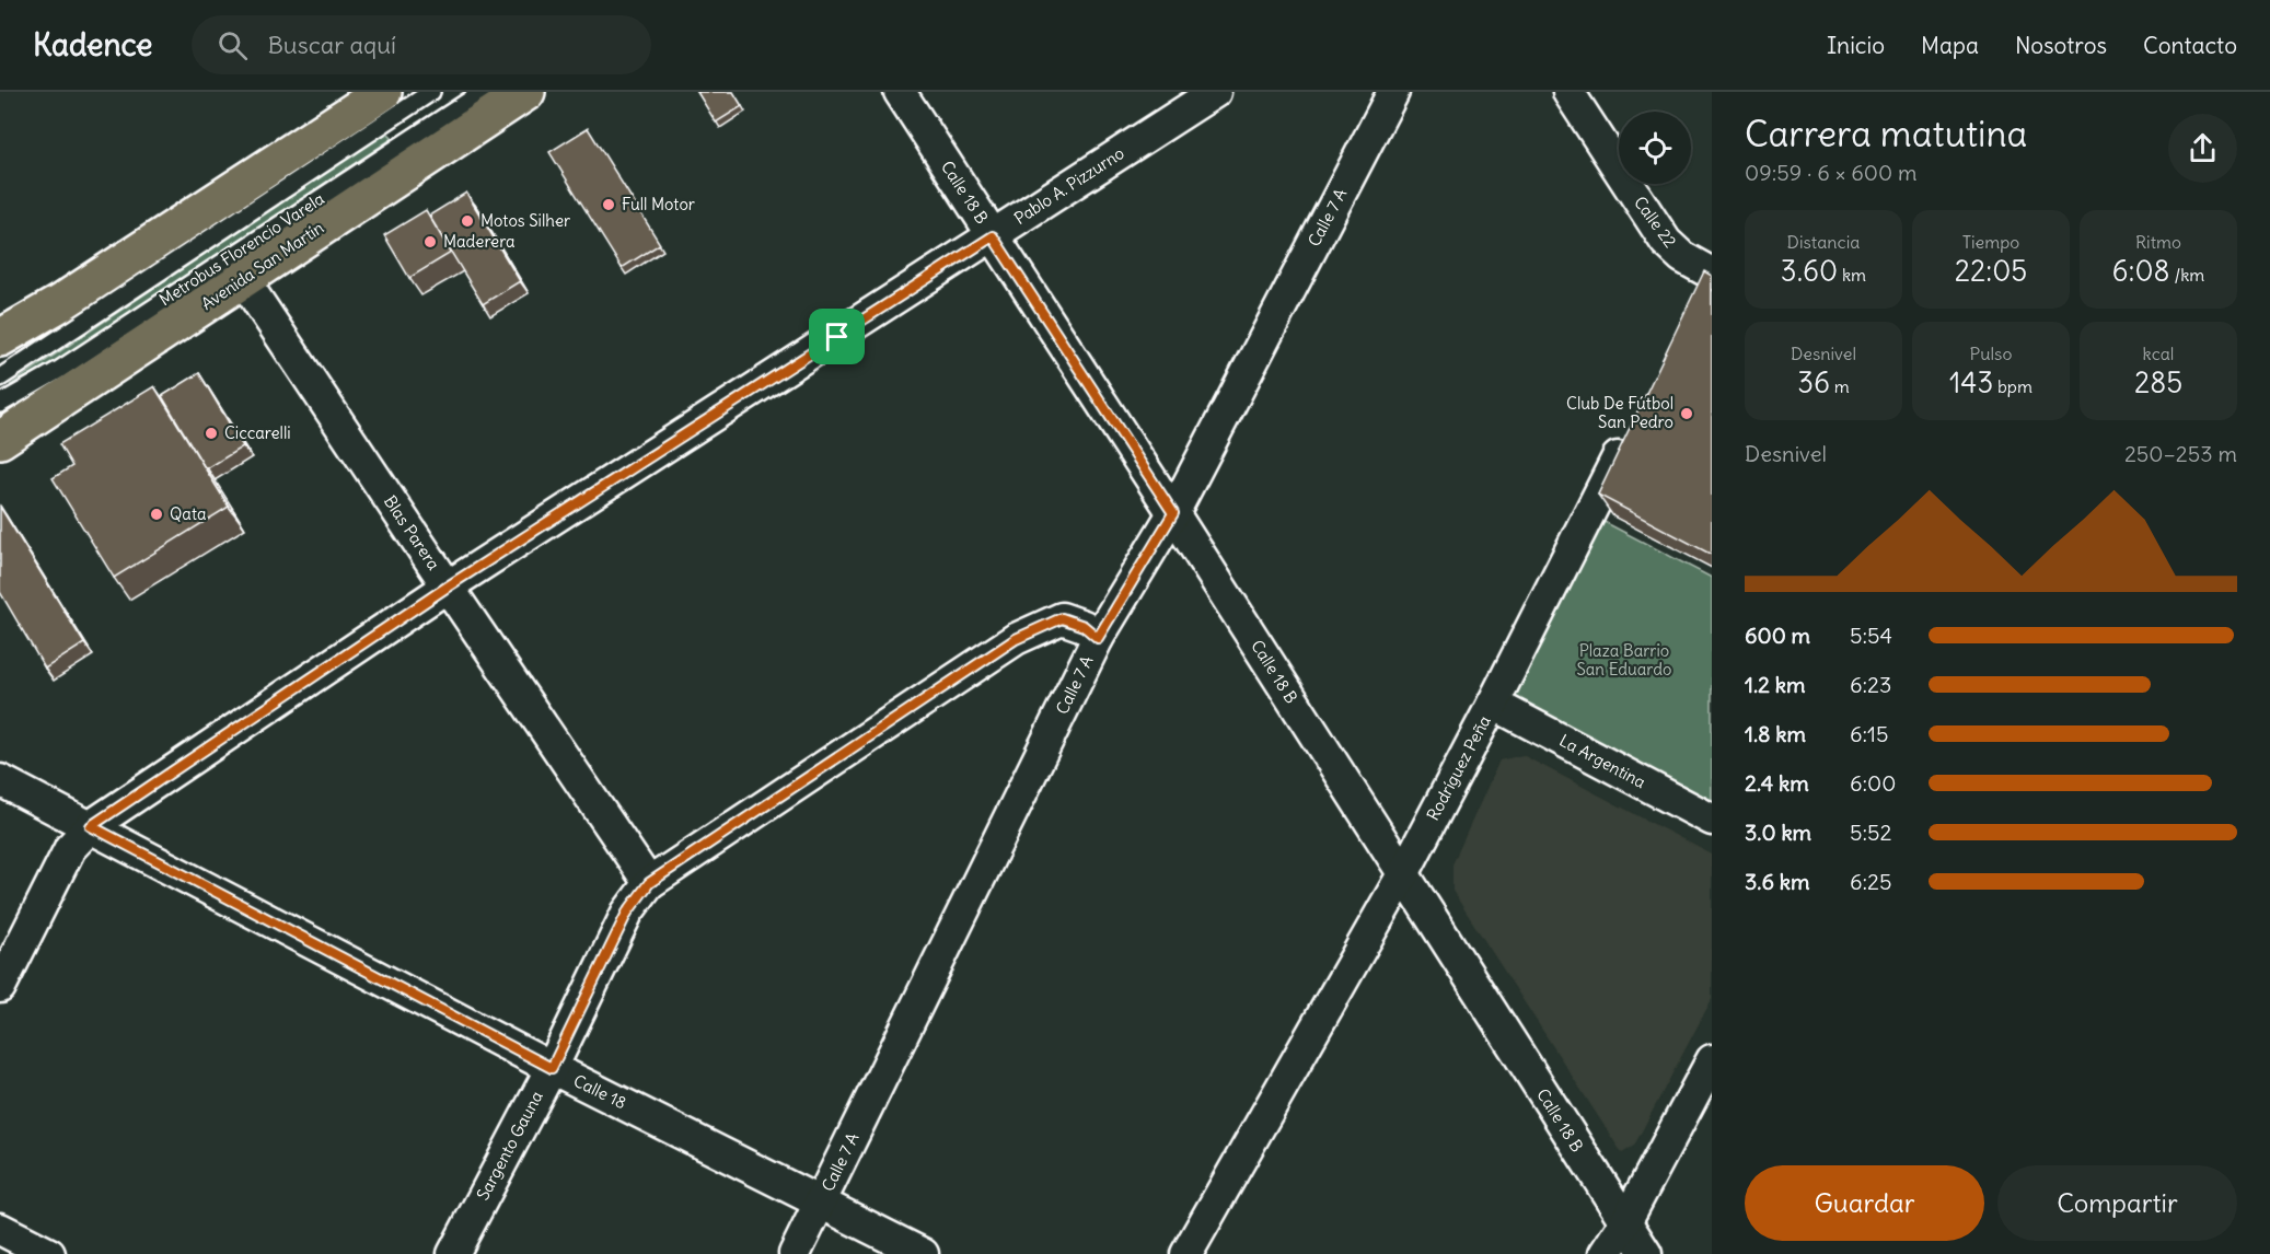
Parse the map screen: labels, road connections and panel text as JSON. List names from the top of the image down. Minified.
{"streets":{"main road":["Avenida San Martín"],"street":["Pablo A. Pizzurno","Calle 18 B","Calle 7 A","Calle 22","Blas Parera","La Argentina","Rodríguez Peña","Calle 18","Sargento Gauna"],"lane":["Metrobus Florencio Varela"]},"crossings":[["Pablo A. Pizzurno","Calle 18 B"],["Pablo A. Pizzurno","Blas Parera"],["Pablo A. Pizzurno","Calle 18"],["Calle 18 B","Calle 7 A"],["Calle 18 B","Rodríguez Peña"],["Calle 7 A","Calle 18"],["Calle 7 A","Sargento Gauna"],["Avenida San Martín","Blas Parera"],["Blas Parera","Sargento Gauna"],["La Argentina","Rodríguez Peña"],["Calle 18","Sargento Gauna"]],"parks":["Plaza Barrio San Eduardo"],"places":["Full Motor","Motos Silher","Maderera","Club De Fútbol San Pedro","Ciccarelli","Qata"],"page":{"header":"Kadence","search":"Buscar aquí","nav":["Inicio","Mapa","Nosotros","Contacto"],"heading":["Carrera matutina","09:59 · 6 × 600 m"],"stats":[["Distancia","3.60 km"],["Tiempo","22:05"],["Ritmo","6:08 /km"],["Desnivel","36 m"],["Pulso","143 bpm"],["kcal","285"]],"chart":["Desnivel","250–253 m"],"list":[{"name":"600 m","note":"5:54"},{"name":"1.2 km","note":"6:23"},{"name":"1.8 km","note":"6:15"},{"name":"2.4 km","note":"6:00"},{"name":"3.0 km","note":"5:52"},{"name":"3.6 km","note":"6:25"}],"buttons":["Guardar","Compartir"]}}
